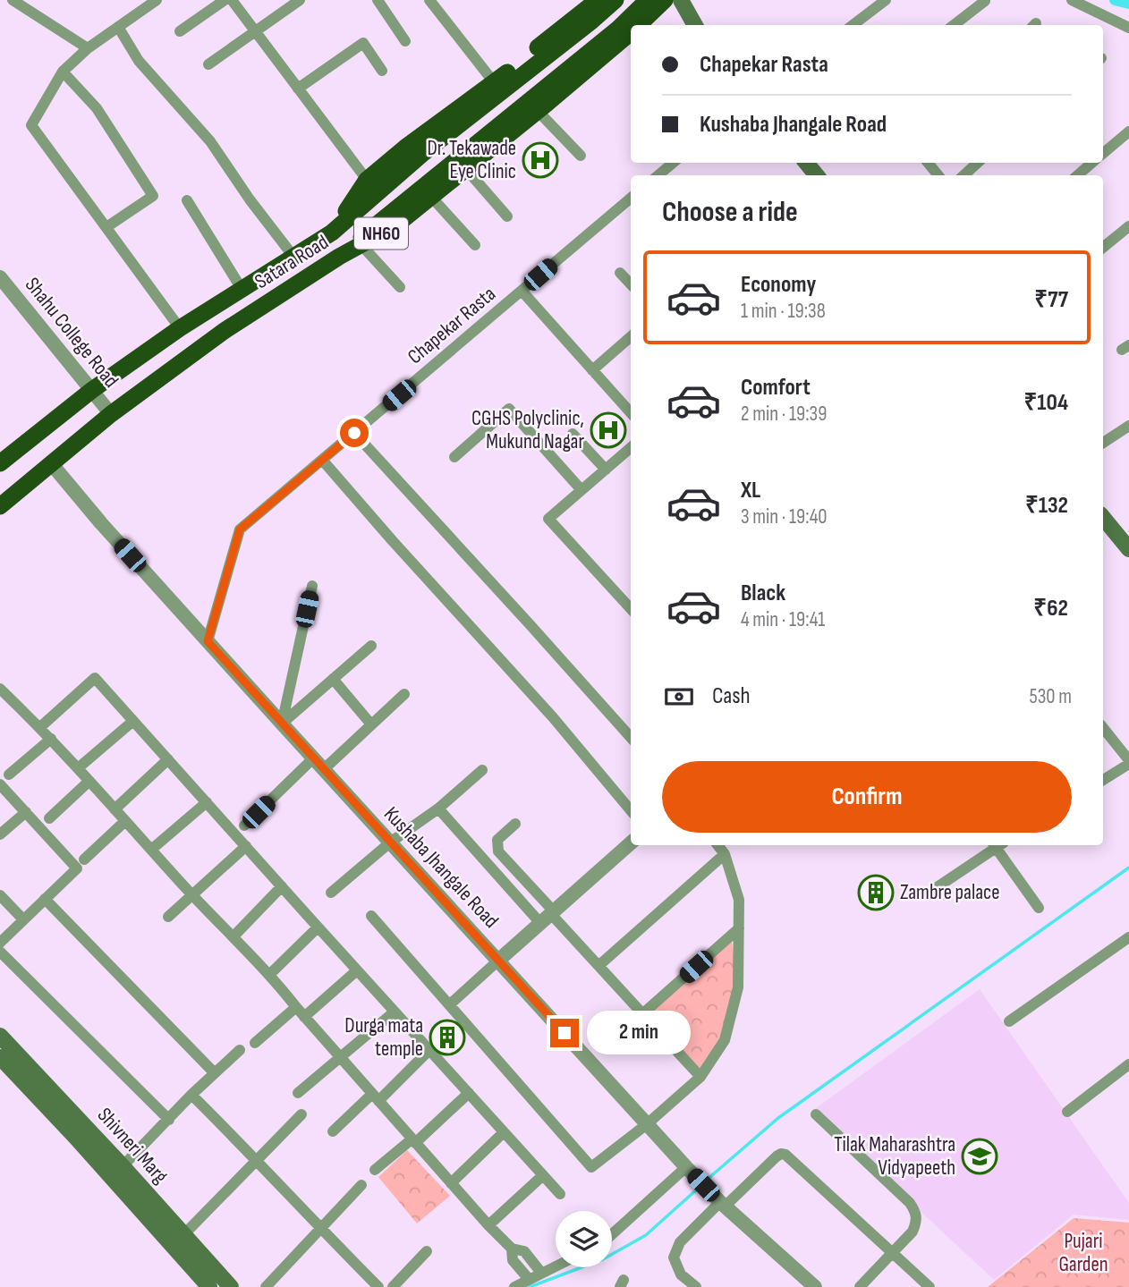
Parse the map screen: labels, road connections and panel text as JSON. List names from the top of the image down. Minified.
{"streets":{"highway":["NH60","Satara Road"],"main road":["Shivneri Marg"],"street":["Chapekar Rasta","Shahu College Road","Kushaba Jhangale Road"]},"crossings":[["NH60","Satara Road"],["Satara Road","Shahu College Road"],["Satara Road","Kushaba Jhangale Road"],["Chapekar Rasta","Kushaba Jhangale Road"]],"parks":["Pujari Garden"],"places":{"hospital":["Dr. Tekawade Eye Clinic","CGHS Polyclinic, Mukund Nagar"],"building":["Zambre palace","Durga mata temple"],"school or university":["Tilak Maharashtra Vidyapeeth"]},"page":{"banner":["Chapekar Rasta","Kushaba Jhangale Road"],"heading":"Choose a ride","list":[{"name":"Economy","note":"1 min · 19:38","value":"₹77"},{"name":"Comfort","note":"2 min · 19:39","value":"₹104"},{"name":"XL","note":"3 min · 19:40","value":"₹132"},{"name":"Black","note":"4 min · 19:41","value":"₹62"}],"pay":["Cash","530 m"],"buttons":"Confirm","bubble":"2 min"}}
